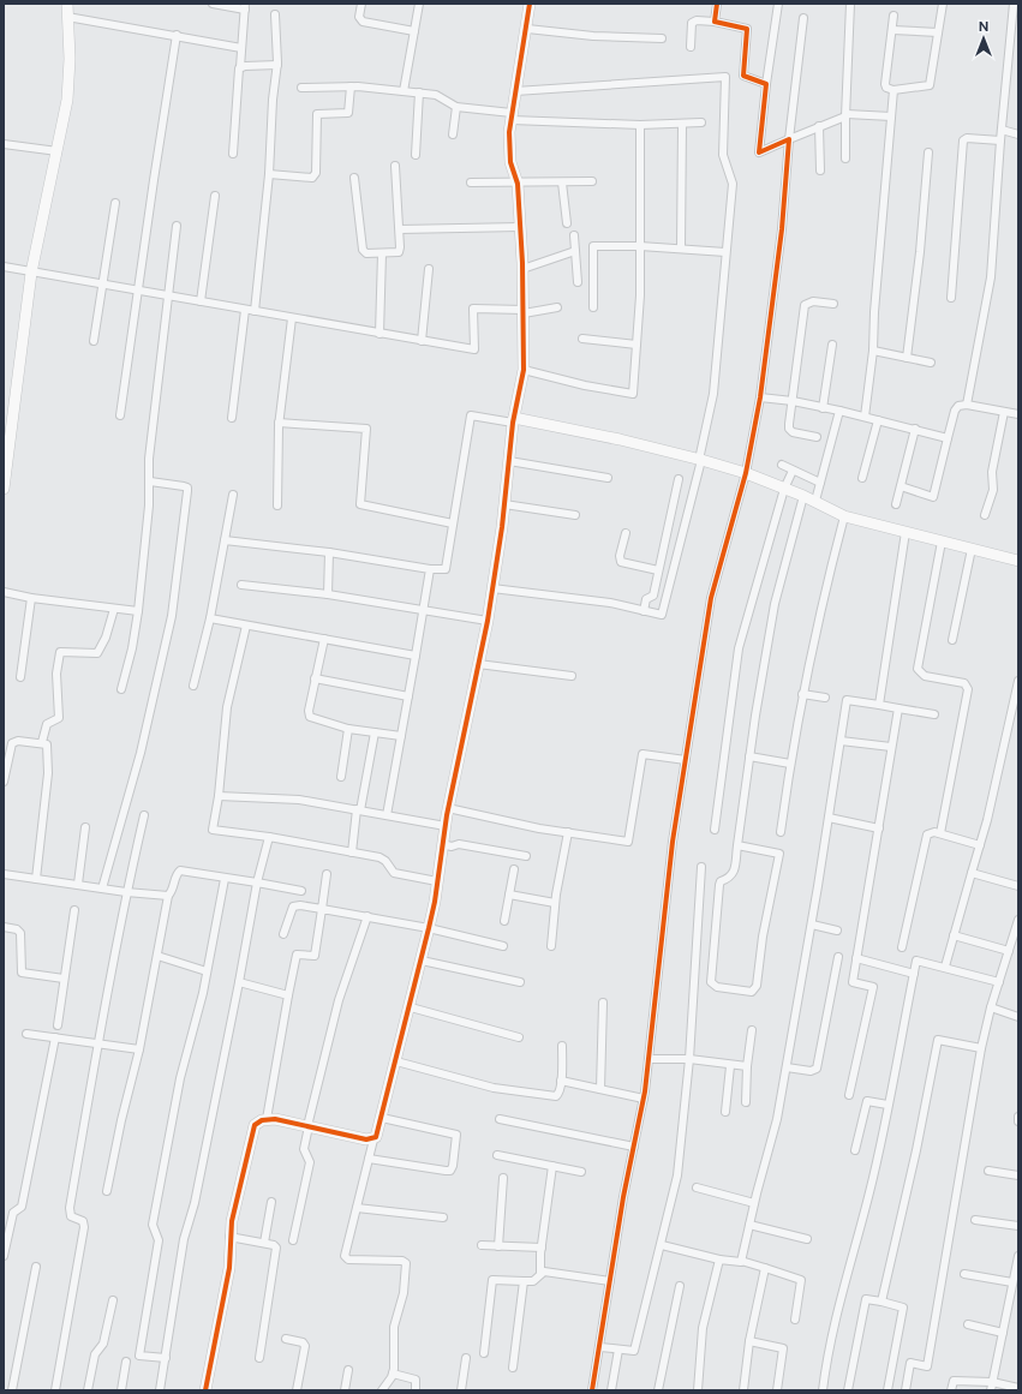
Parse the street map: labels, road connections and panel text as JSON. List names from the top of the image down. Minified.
{"north":"top"}
